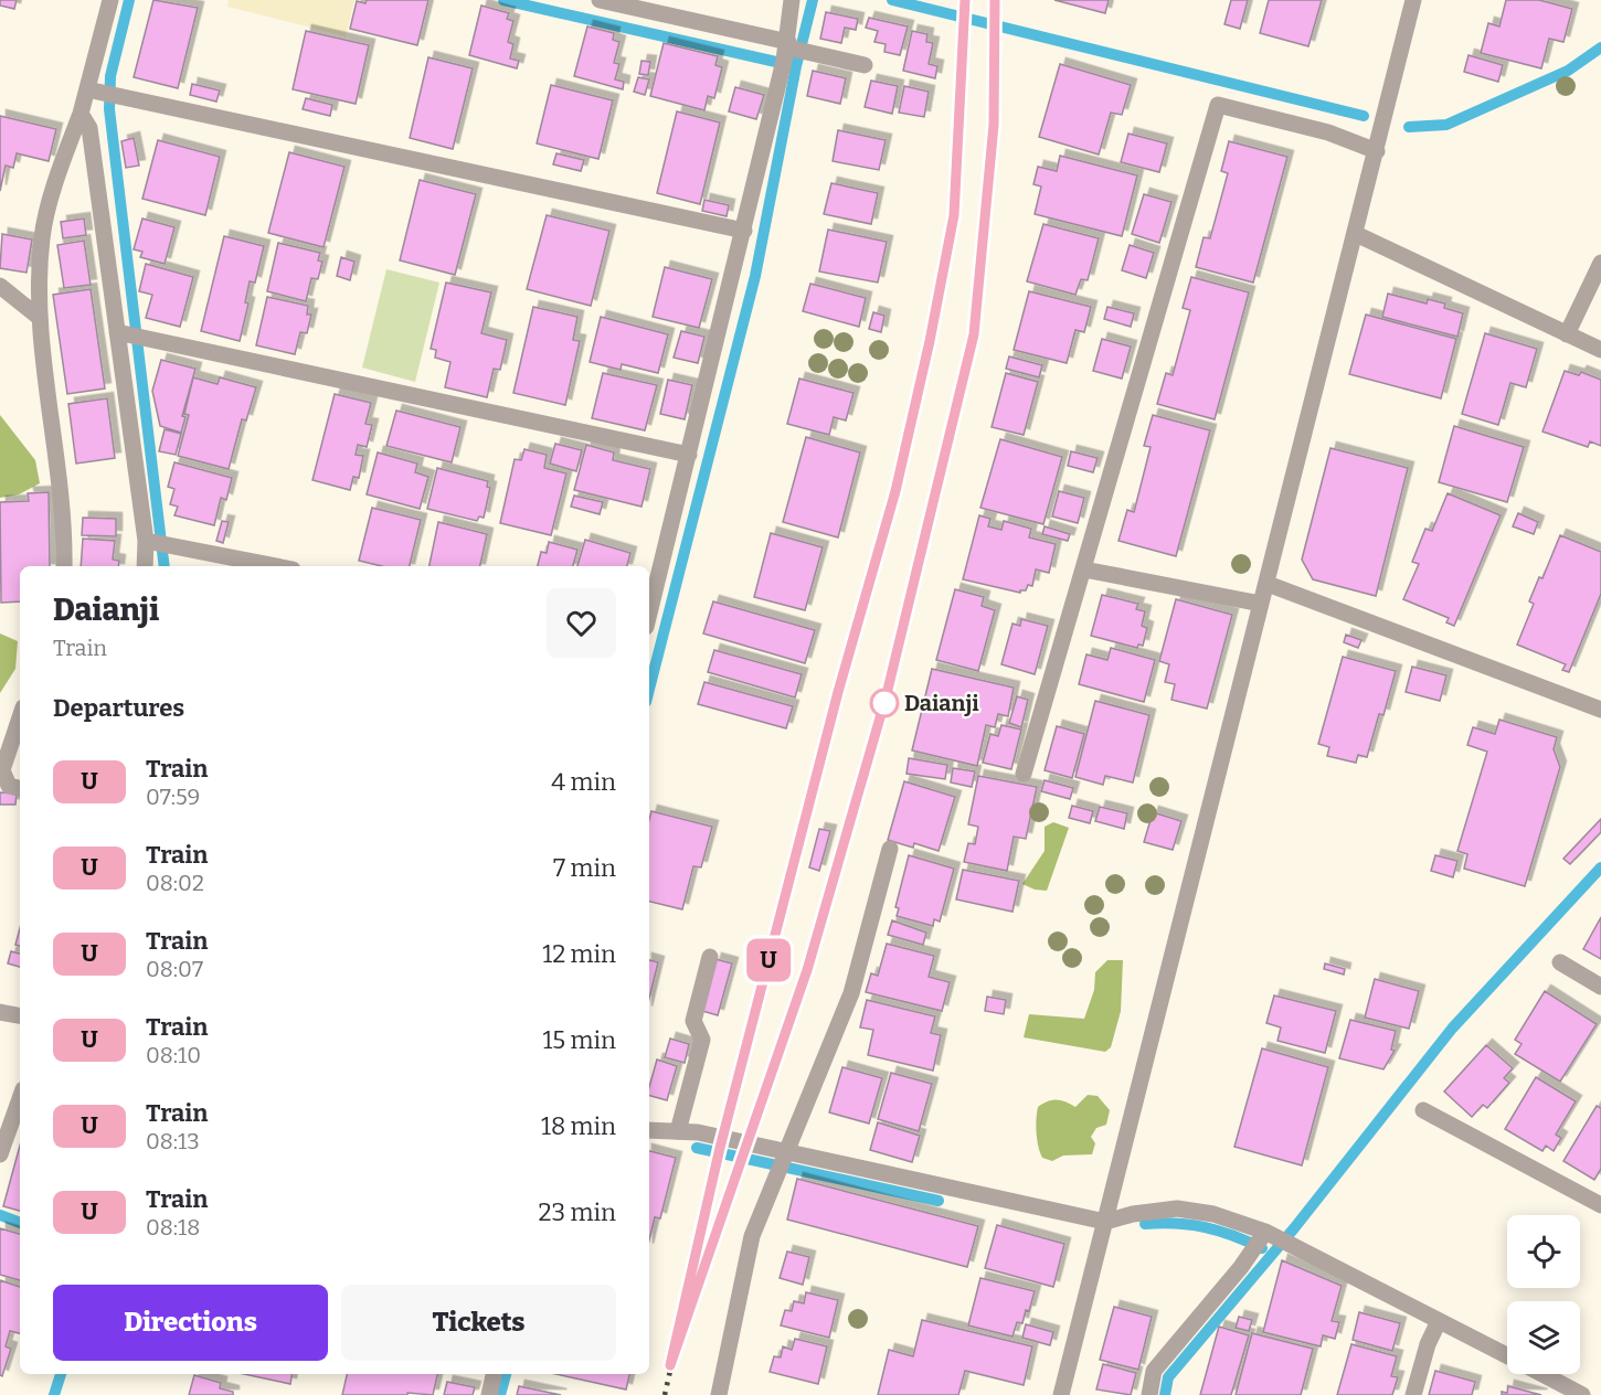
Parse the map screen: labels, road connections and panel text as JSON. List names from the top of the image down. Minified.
{"places":["Daianji"],"page":{"on_map":"U","heading":[["Daianji","Train"],"Departures"],"list":[{"mark":"U","name":"Train","note":"07:59","value":"4 min"},{"mark":"U","name":"Train","note":"08:02","value":"7 min"},{"mark":"U","name":"Train","note":"08:07","value":"12 min"},{"mark":"U","name":"Train","note":"08:10","value":"15 min"},{"mark":"U","name":"Train","note":"08:13","value":"18 min"},{"mark":"U","name":"Train","note":"08:18","value":"23 min"}],"buttons":["Directions","Tickets"]}}
